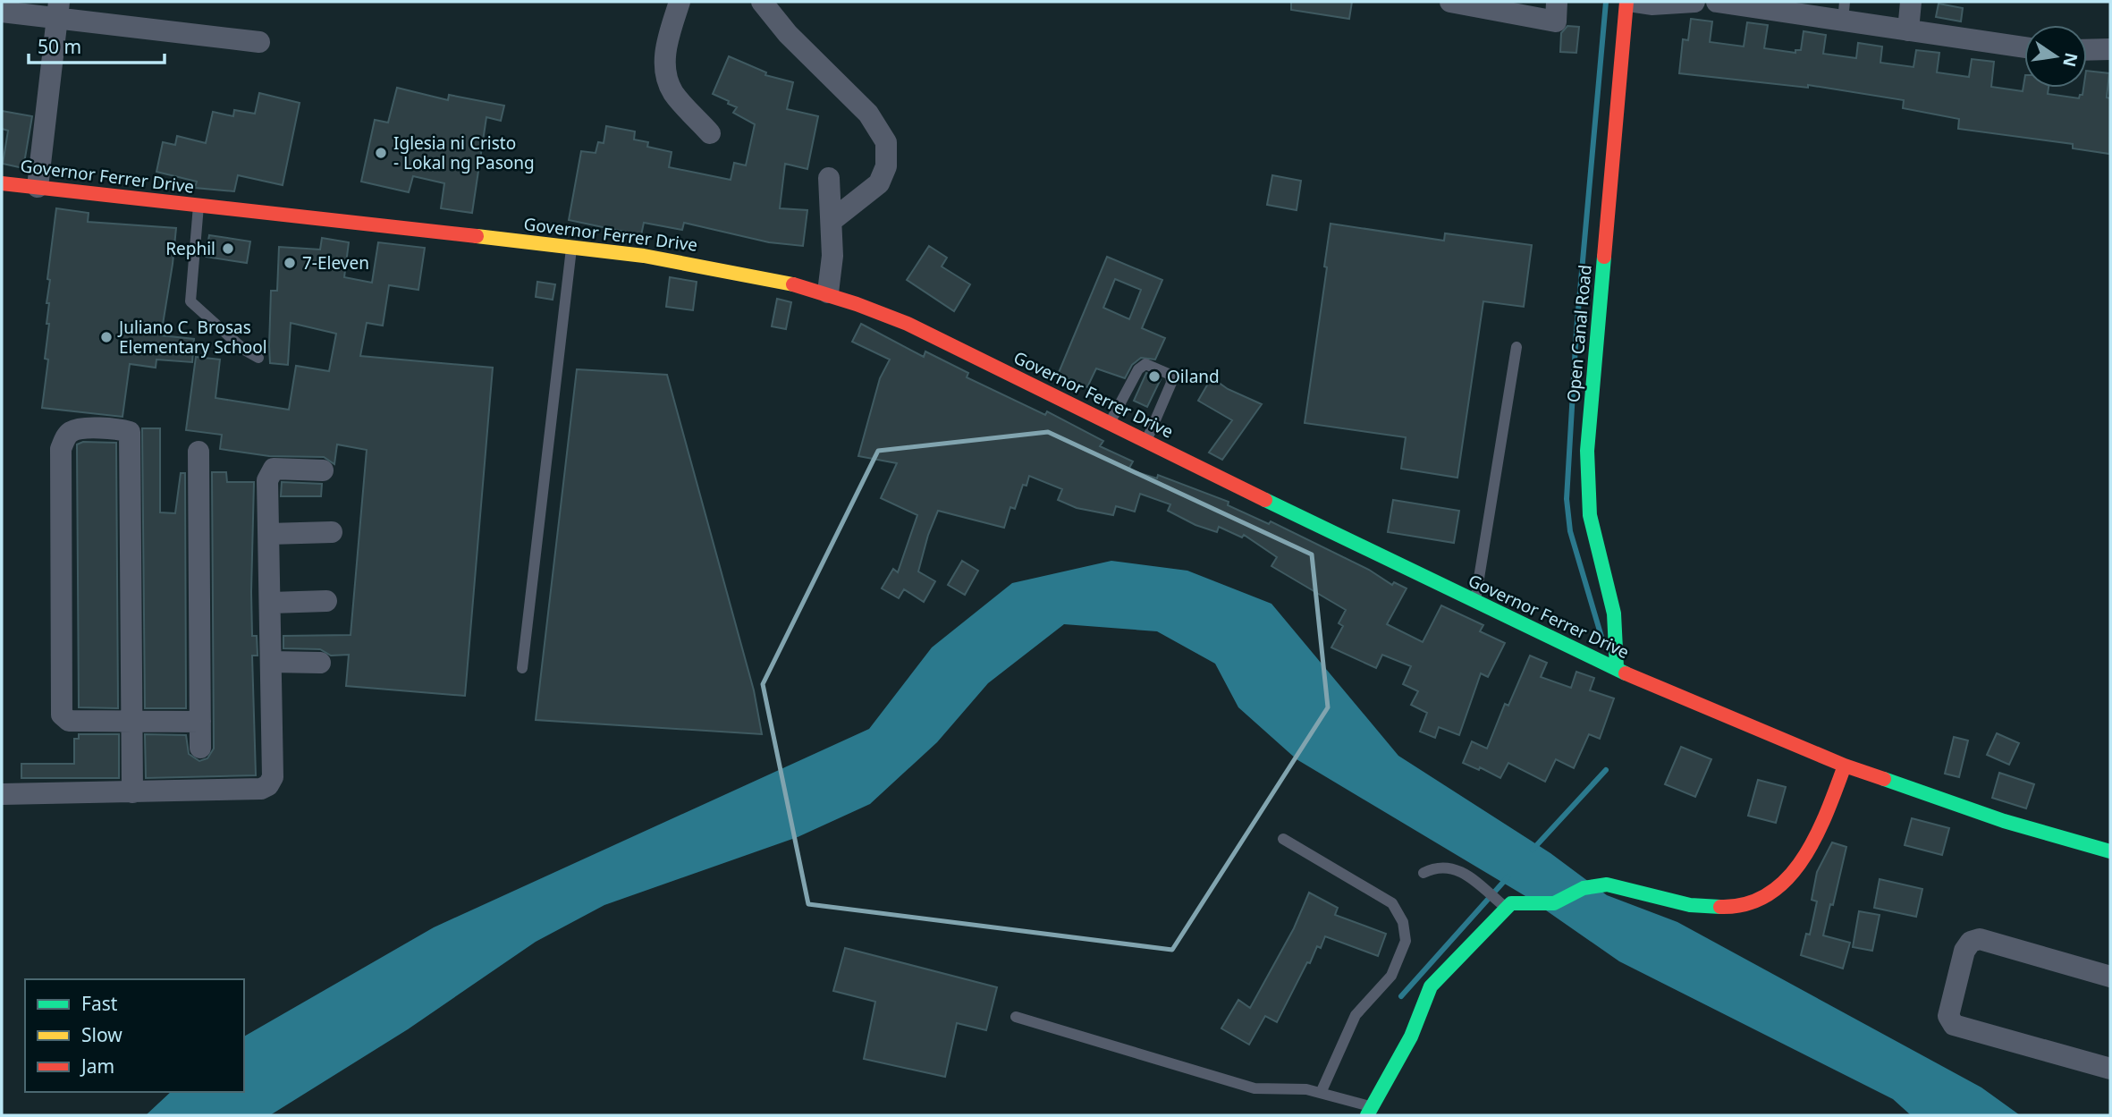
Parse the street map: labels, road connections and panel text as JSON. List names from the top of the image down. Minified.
{"streets":{"main road":["Governor Ferrer Drive","Open Canal Road"]},"crossings":[["Governor Ferrer Drive","Open Canal Road"]],"places":["Iglesia ni Cristo - Lokal ng Pasong","Rephil","7-Eleven","Juliano C. Brosas Elementary School","Oiland"],"legend":["Fast","Slow","Jam"],"scale_bar":"50 m","north":"right"}
